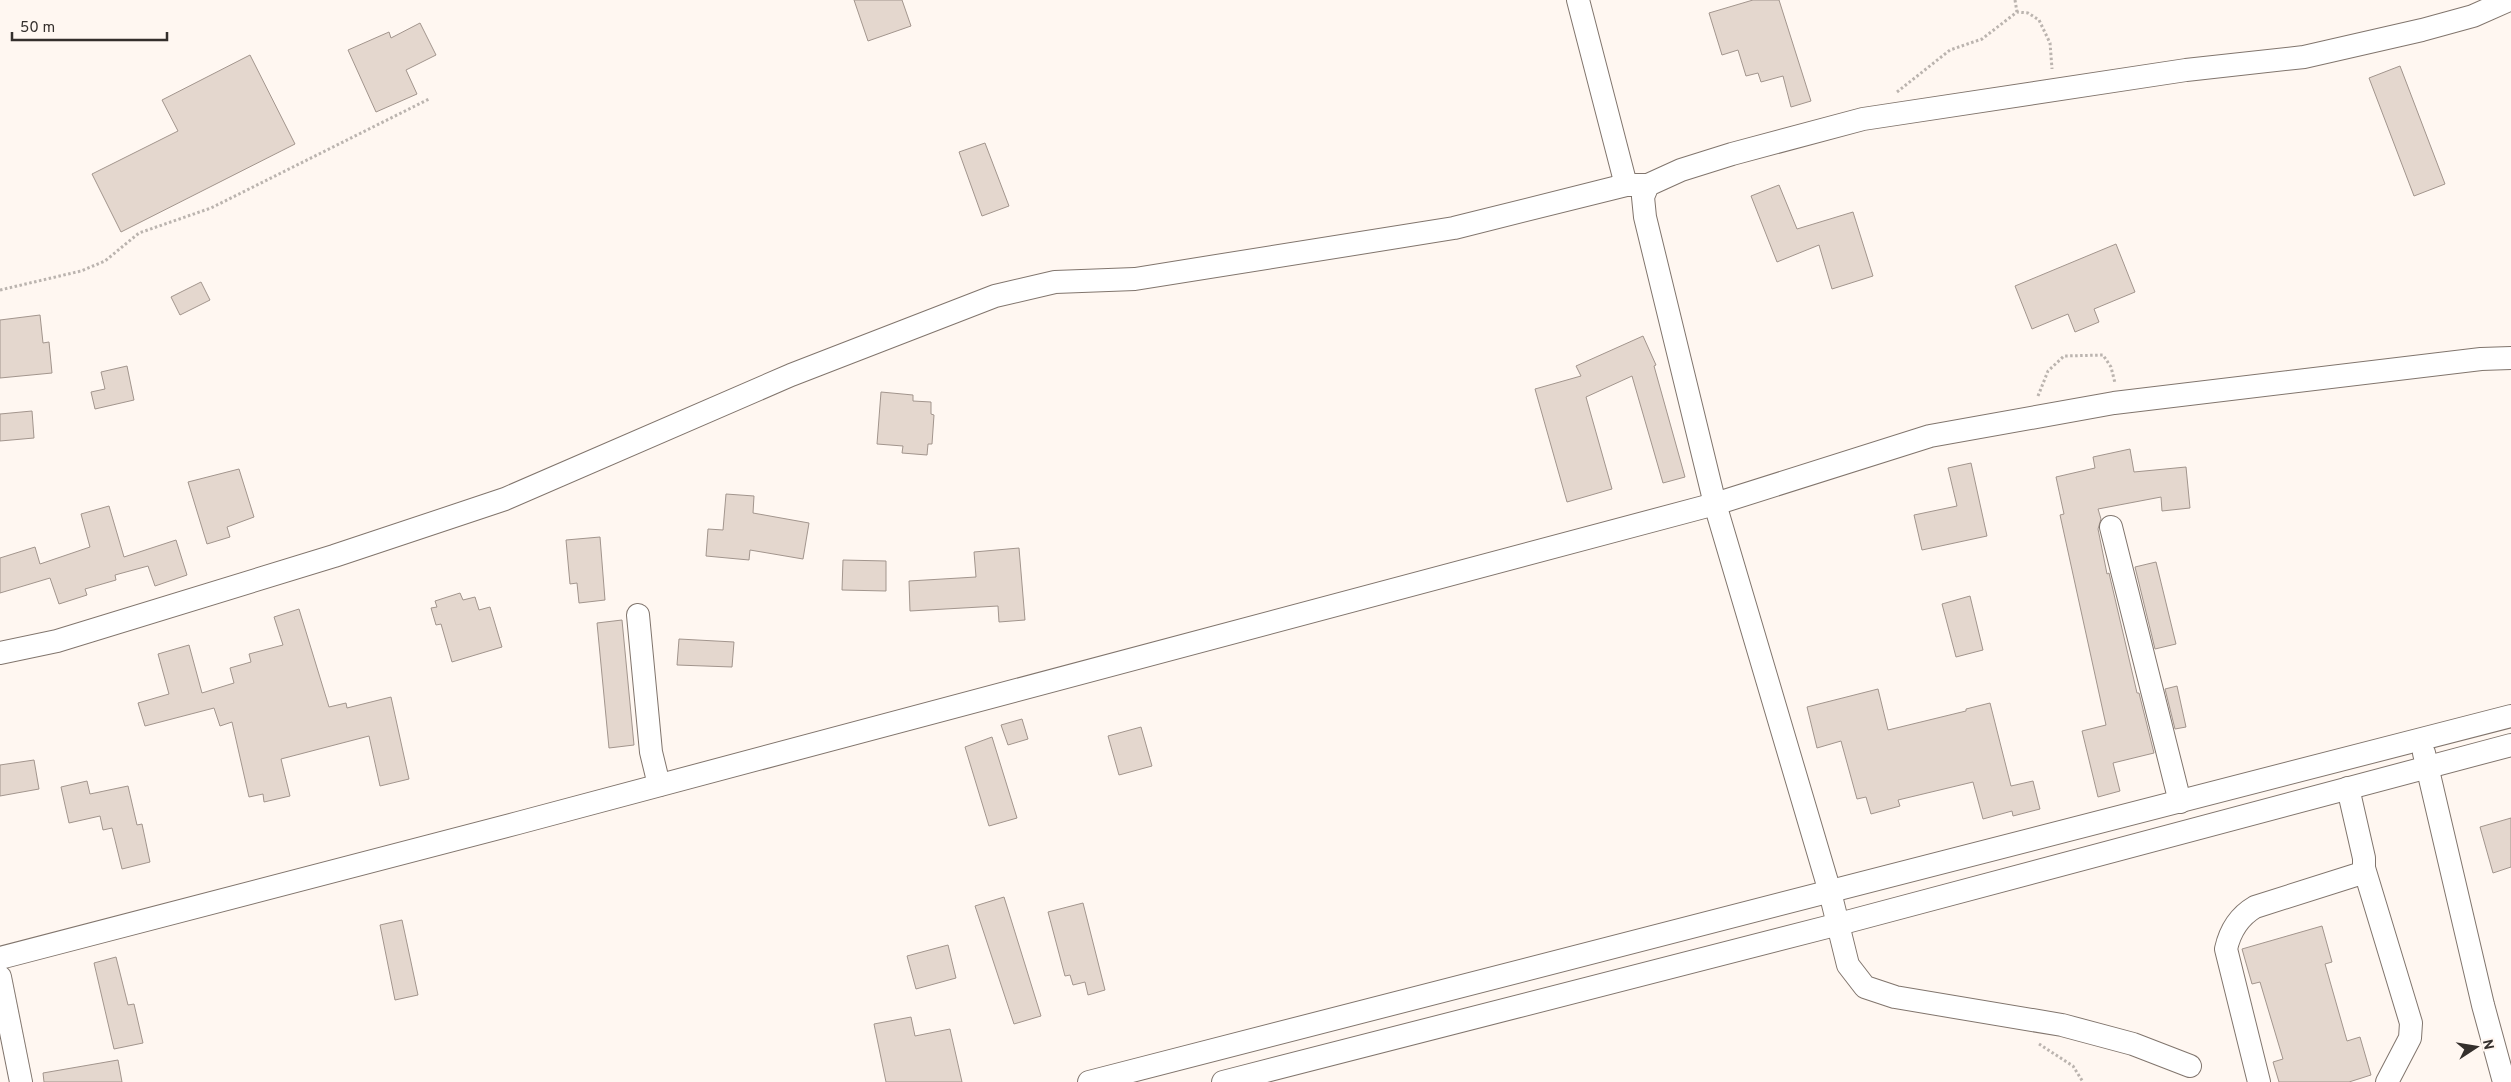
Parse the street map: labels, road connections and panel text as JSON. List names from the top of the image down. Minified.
{"scale_bar":"50 m","north":"right"}
